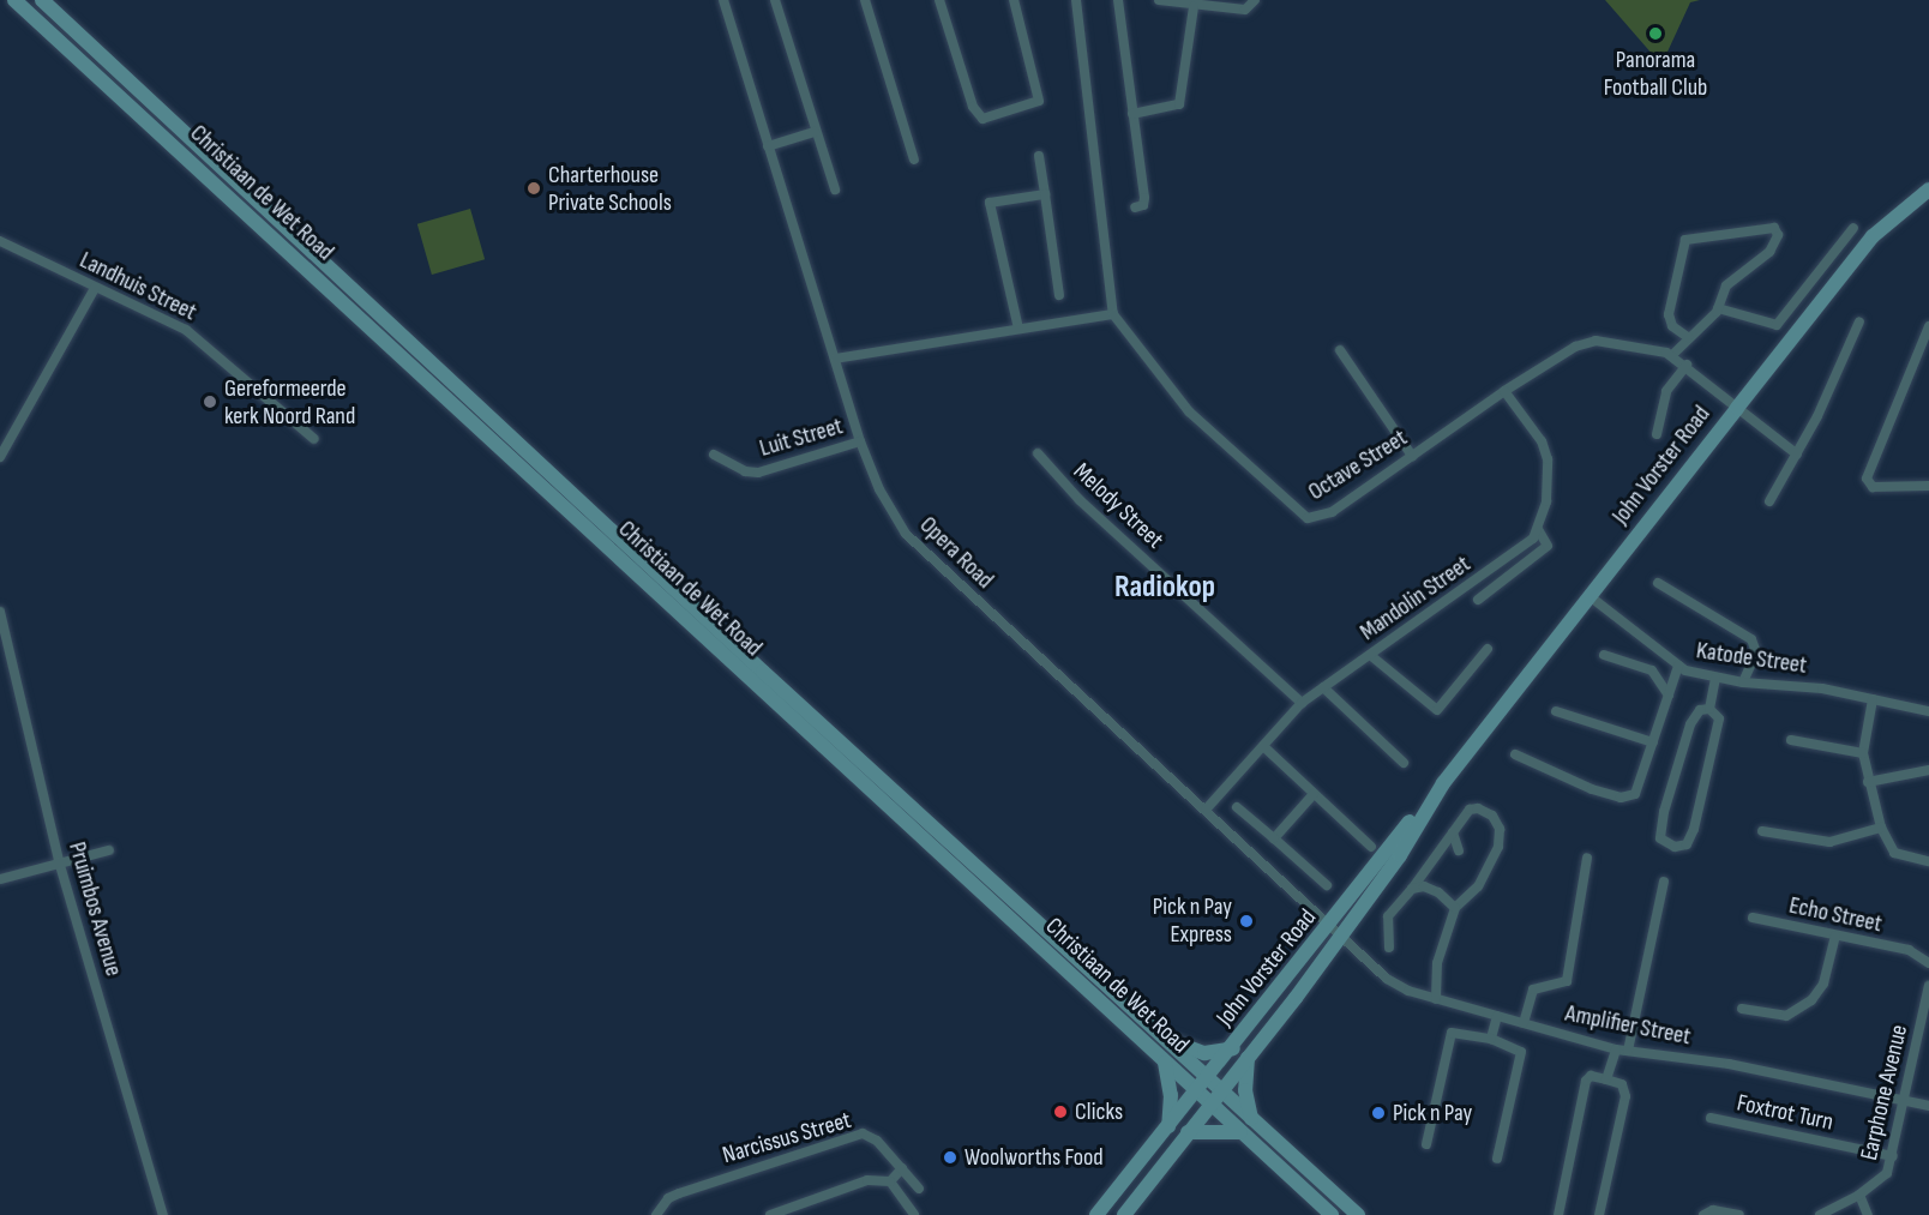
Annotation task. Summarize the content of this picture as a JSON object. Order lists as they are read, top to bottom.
{
  "streets": {
    "main road": ["Christiaan de Wet Road", "John Vorster Road"],
    "street": [
      "Landhuis Street",
      "Luit Street",
      "Octave Street",
      "Melody Street",
      "Opera Road",
      "Mandolin Street",
      "Katode Street",
      "Pruimbos Avenue",
      "Echo Street",
      "Amplifier Street",
      "Earphone Avenue",
      "Foxtrot Turn",
      "Narcissus Street"
    ]
  },
  "crossings": [
    ["Christiaan de Wet Road", "John Vorster Road"],
    ["Luit Street", "Opera Road"],
    ["Octave Street", "John Vorster Road"],
    ["Octave Street", "Mandolin Street"],
    ["John Vorster Road", "Opera Road"],
    ["John Vorster Road", "Katode Street"],
    ["John Vorster Road", "Amplifier Street"],
    ["Melody Street", "Mandolin Street"],
    ["Opera Road", "Mandolin Street"],
    ["Opera Road", "Amplifier Street"],
    ["Amplifier Street", "Earphone Avenue"],
    ["Earphone Avenue", "Foxtrot Turn"]
  ],
  "districts": ["Radiokop"],
  "places": [
    "Panorama Football Club",
    "Charterhouse Private Schools",
    "Gereformeerde kerk Noord Rand",
    "Pick n Pay Express",
    "Clicks",
    "Pick n Pay",
    "Woolworths Food"
  ]
}
